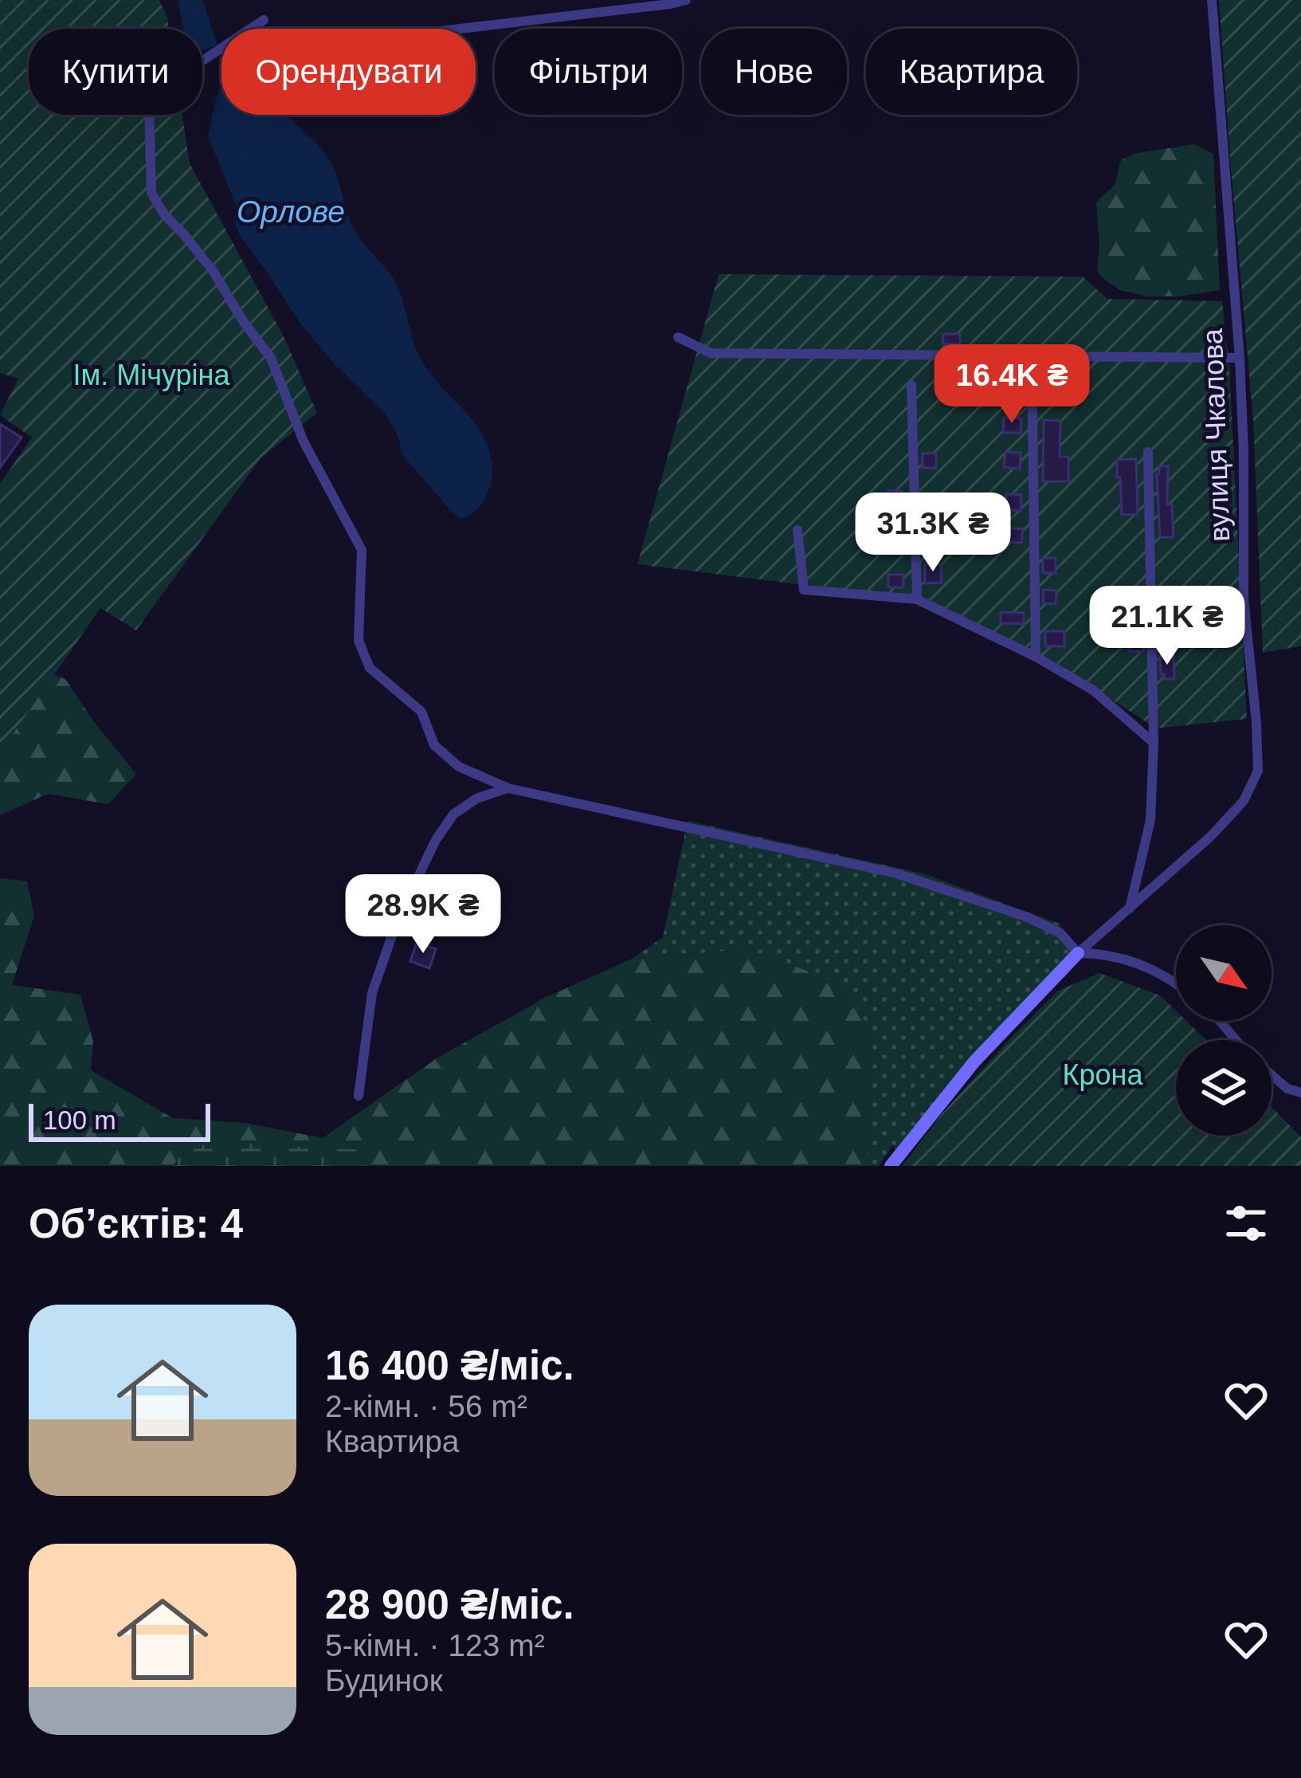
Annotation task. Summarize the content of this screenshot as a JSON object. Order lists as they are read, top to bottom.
{
  "streets": {
    "street": ["вулиця Чкалова"]
  },
  "water": ["Орлове"],
  "parks": ["Ім. Мічуріна", "Крона"],
  "scale_bar": "100 m",
  "north": "bottom right",
  "page": {
    "chip": [
      "Купити",
      "Орендувати",
      "Фільтри",
      "Нове",
      "Квартира"
    ],
    "price": [
      "16.4K ₴",
      "31.3K ₴",
      "21.1K ₴",
      "28.9K ₴"
    ],
    "scale": "100 m",
    "heading": "Об’єктів: 4",
    "list": [
      {
        "name": "16 400 ₴/міс.",
        "note": "2-кімн. · 56 m² · Квартира"
      },
      {
        "name": "28 900 ₴/міс.",
        "note": "5-кімн. · 123 m² · Будинок"
      }
    ]
  }
}
